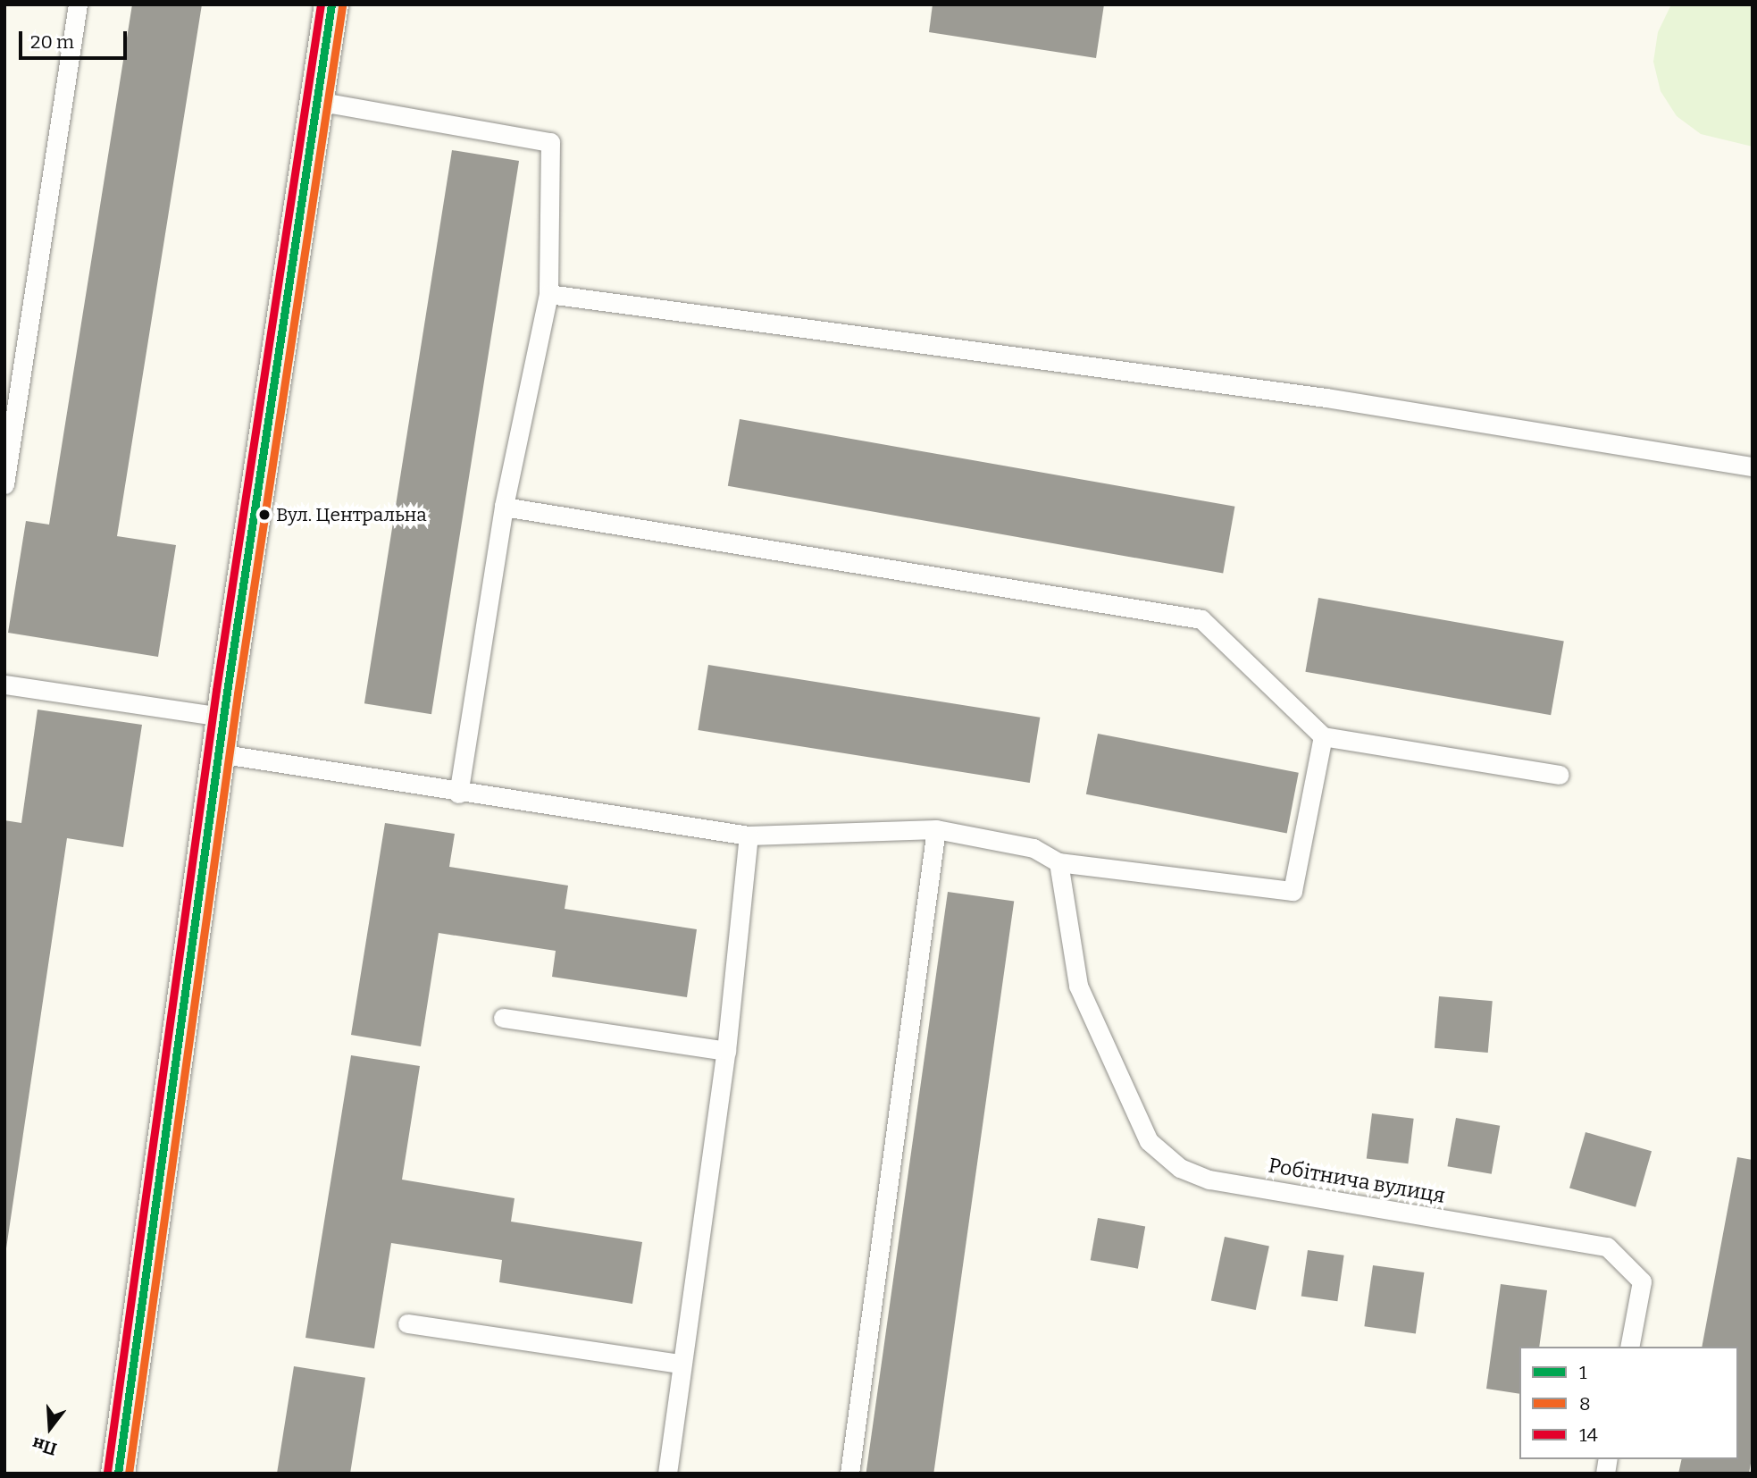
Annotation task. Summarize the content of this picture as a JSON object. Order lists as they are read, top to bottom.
{
  "streets": {
    "lane": ["Робітнича вулиця"]
  },
  "places": ["Вул. Центральна"],
  "lines": ["transit line 1", "transit line 14", "transit line 8"],
  "legend": ["1", "8", "14"],
  "scale_bar": "20 m",
  "north": "bottom"
}
